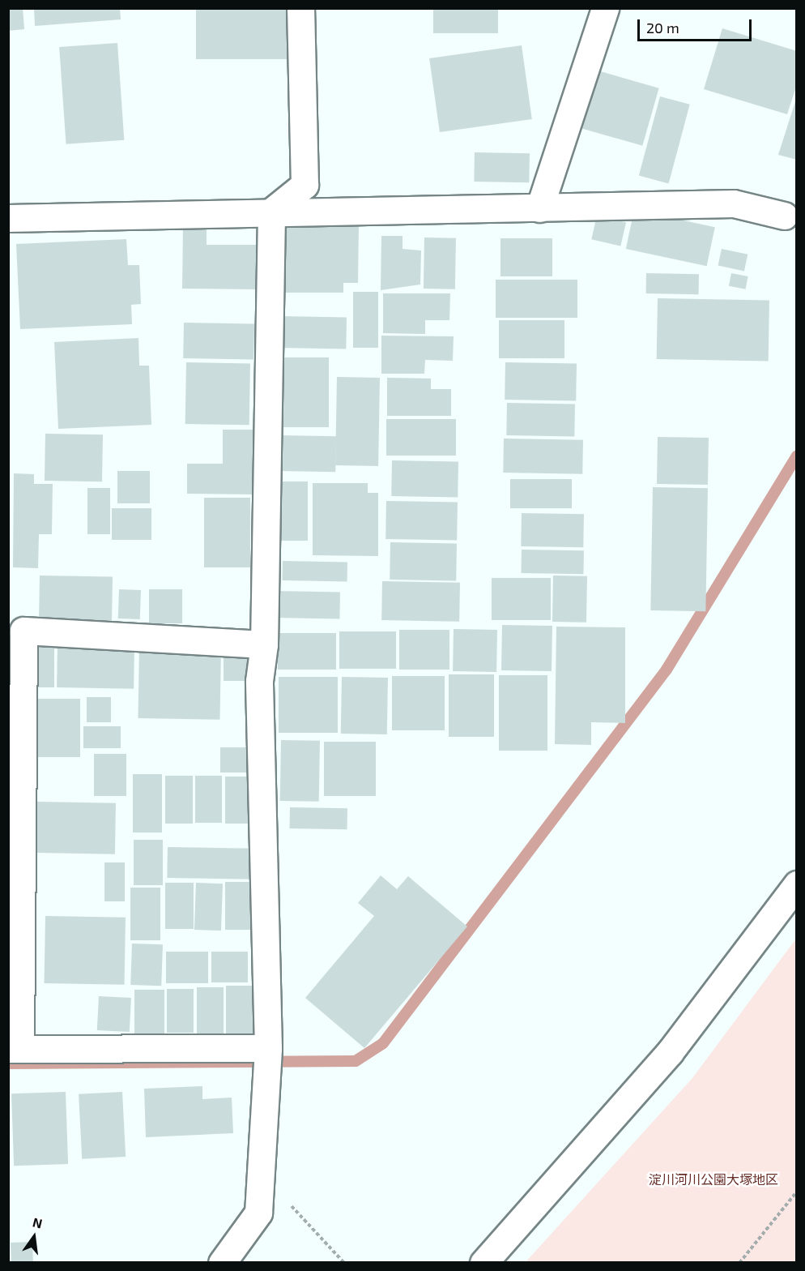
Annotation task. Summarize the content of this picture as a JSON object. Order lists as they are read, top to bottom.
{
  "parks": ["淀川河川公園大塚地区"],
  "scale_bar": "20 m",
  "north": "top"
}
